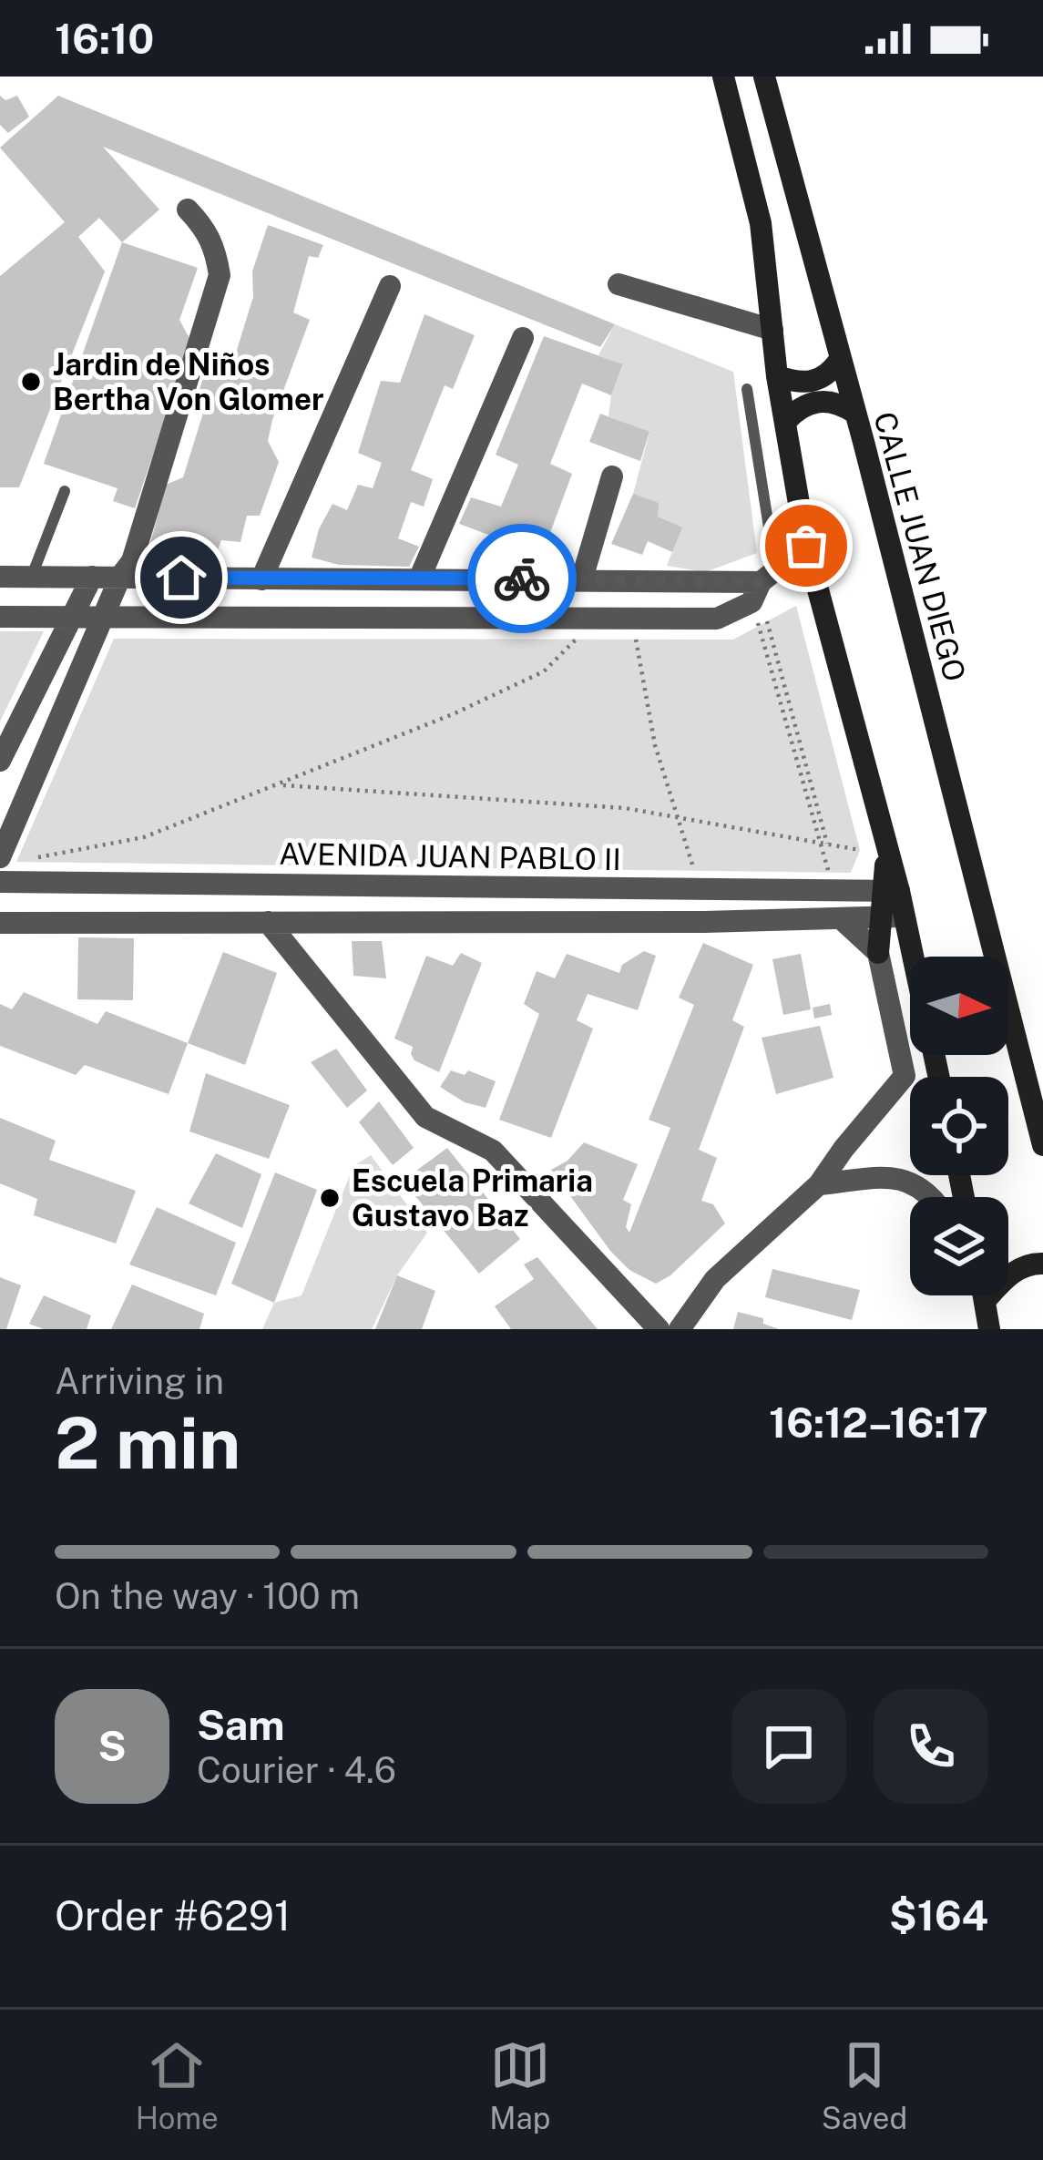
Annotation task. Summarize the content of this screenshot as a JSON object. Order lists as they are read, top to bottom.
{
  "streets": {
    "main road": ["CALLE JUAN DIEGO"],
    "street": ["AVENIDA JUAN PABLO II"]
  },
  "places": ["Jardin de Niños Bertha Von Glomer", "Escuela Primaria Gustavo Baz"],
  "north": "right",
  "page": {
    "status": "16:10",
    "heading": ["2 min", "Arriving in", "16:12–16:17"],
    "panel": [
      "Sam",
      "Courier · 4.6",
      "Order #6291",
      "$164"
    ],
    "bar": "On the way · 100 m",
    "round": "S",
    "tabs": ["Home", "Map", "Saved"]
  }
}
